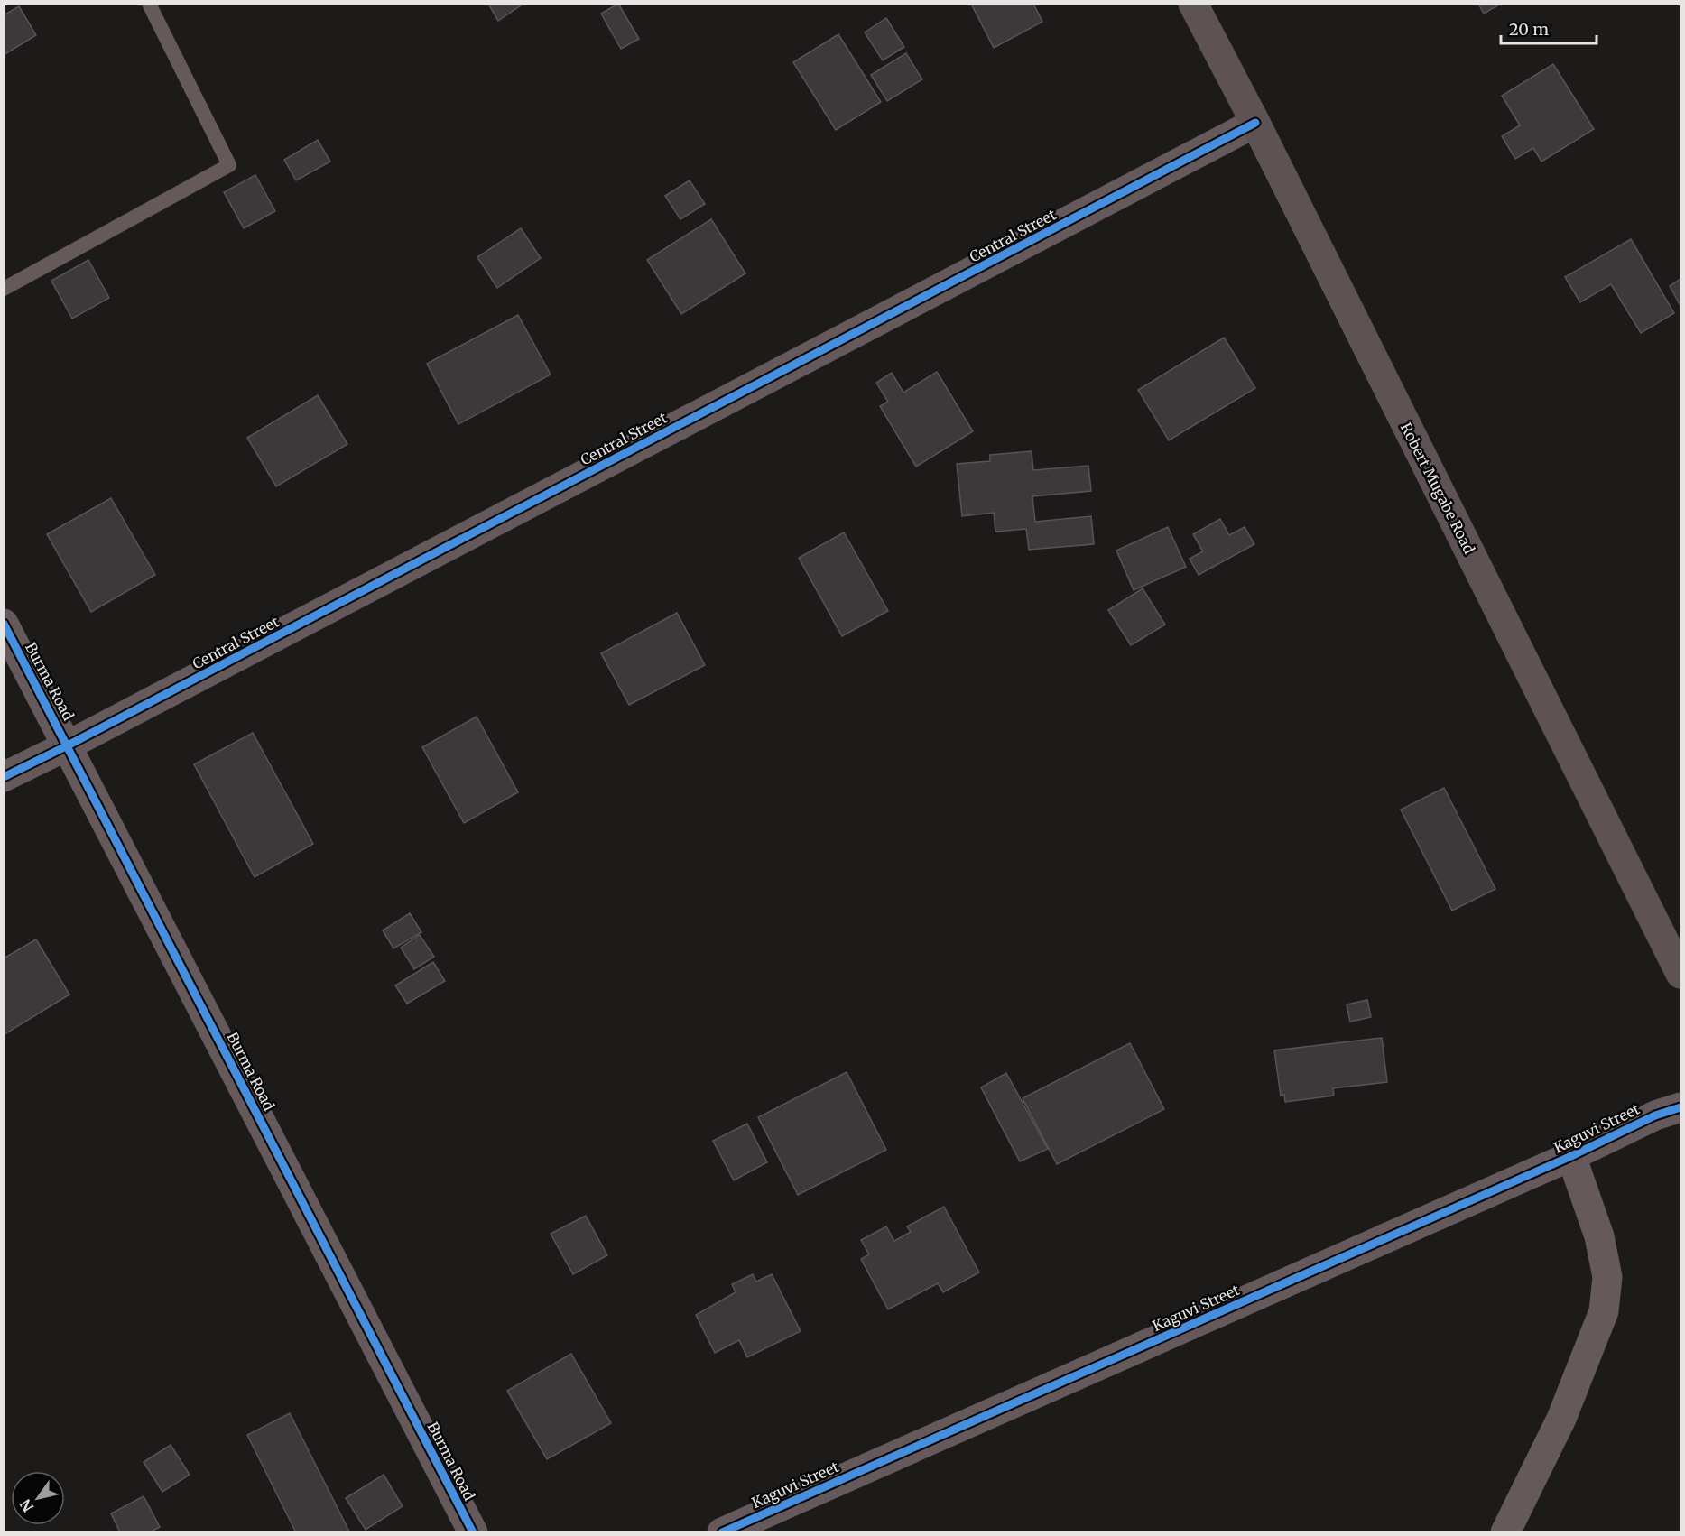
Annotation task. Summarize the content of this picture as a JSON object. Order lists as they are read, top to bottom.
{
  "streets": {
    "main road": ["Robert Mugabe Road"],
    "street": ["Central Street", "Burma Road", "Kaguvi Street"]
  },
  "crossings": [
    ["Central Street", "Robert Mugabe Road"],
    ["Central Street", "Burma Road"]
  ],
  "scale_bar": "20 m",
  "north": "bottom left"
}
